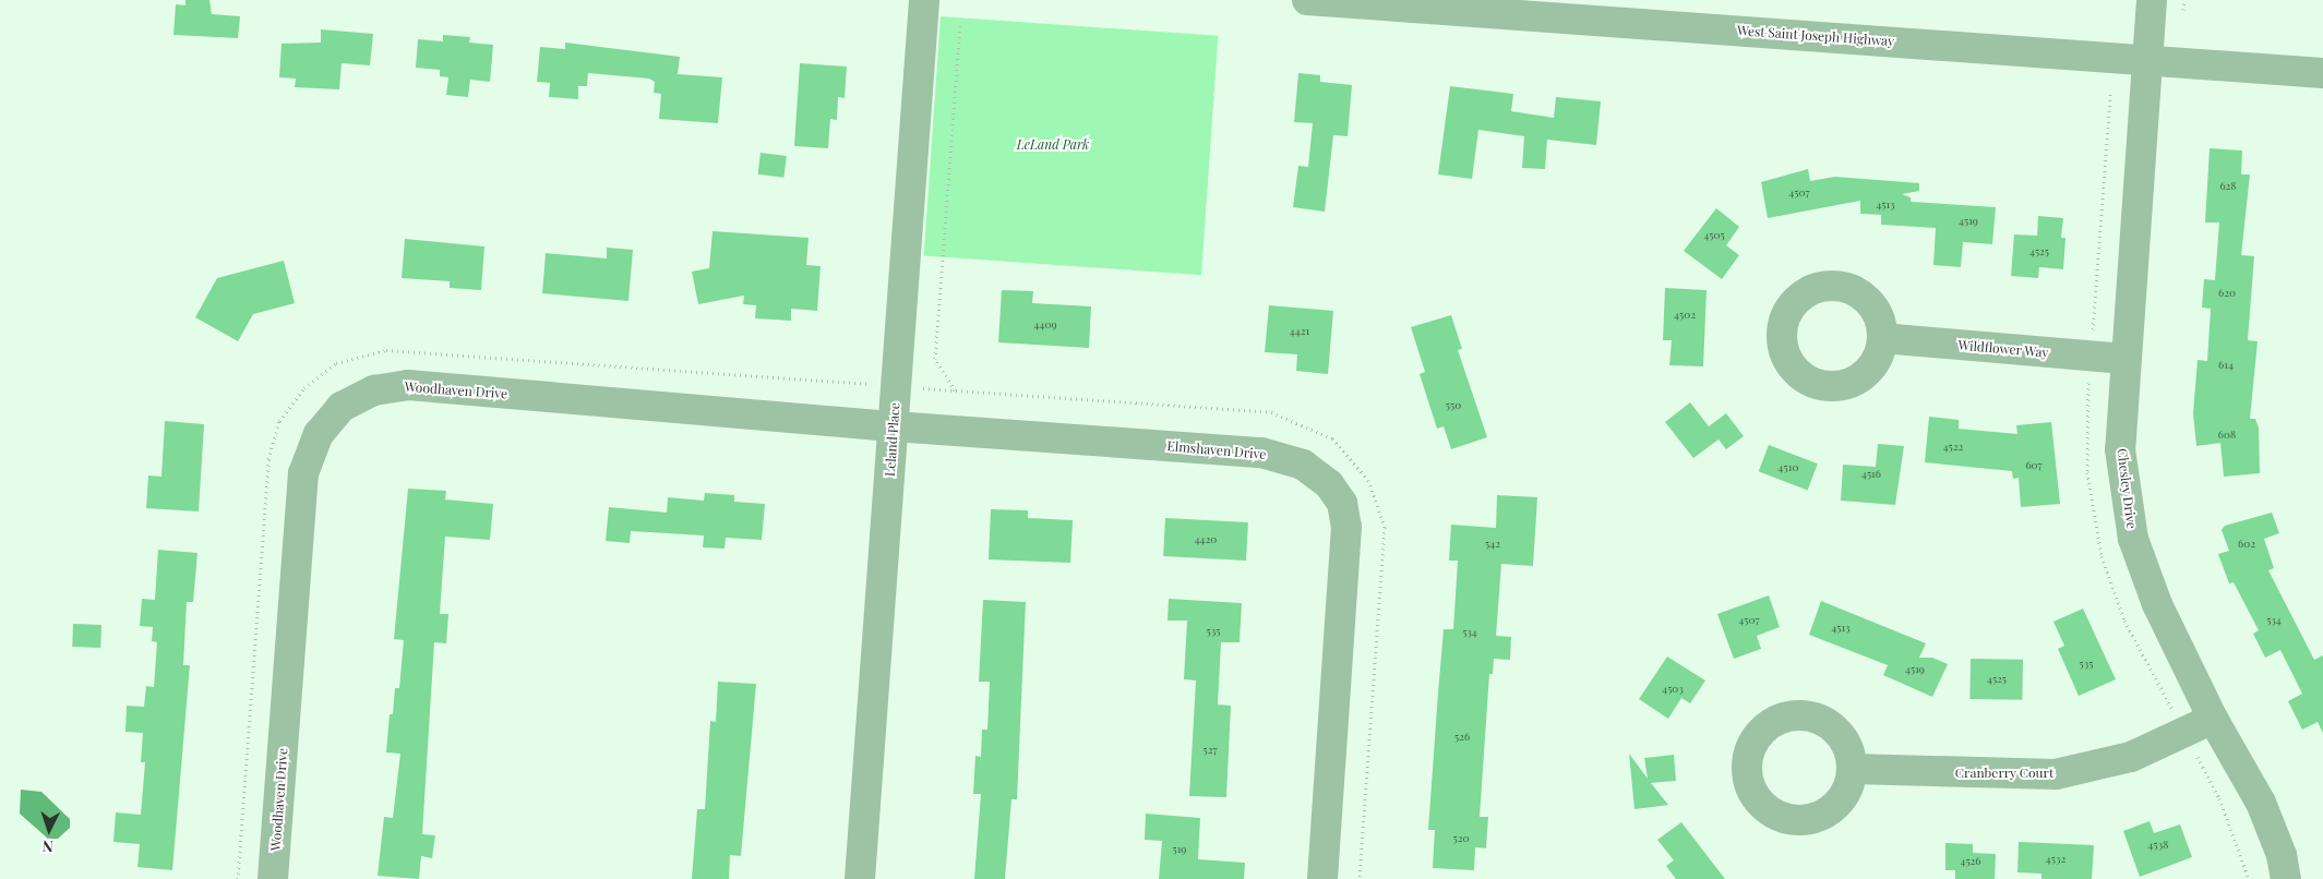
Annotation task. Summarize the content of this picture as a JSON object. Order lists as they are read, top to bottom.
{
  "streets": {
    "street": [
      "West Saint Joseph Highway",
      "Wildflower Way",
      "Woodhaven Drive",
      "Leland Place",
      "Elmshaven Drive",
      "Chesley Drive",
      "Cranberry Court"
    ]
  },
  "crossings": [
    ["West Saint Joseph Highway", "Chesley Drive"],
    ["Wildflower Way", "Chesley Drive"],
    ["Woodhaven Drive", "Leland Place"],
    ["Woodhaven Drive", "Elmshaven Drive"],
    ["Leland Place", "Elmshaven Drive"],
    ["Chesley Drive", "Cranberry Court"]
  ],
  "parks": ["LeLand Park"],
  "house_numbers": [
    "628",
    "4507",
    "4513",
    "4519",
    "4505",
    "4525",
    "620",
    "4502",
    "4409",
    "4421",
    "614",
    "550",
    "608",
    "4522",
    "607",
    "4510",
    "4516",
    "4420",
    "542",
    "602",
    "4507",
    "534",
    "4513",
    "535",
    "534",
    "535",
    "4519",
    "4525",
    "4503",
    "526",
    "527",
    "520",
    "4538",
    "519",
    "4532",
    "4526"
  ],
  "north": "bottom"
}
